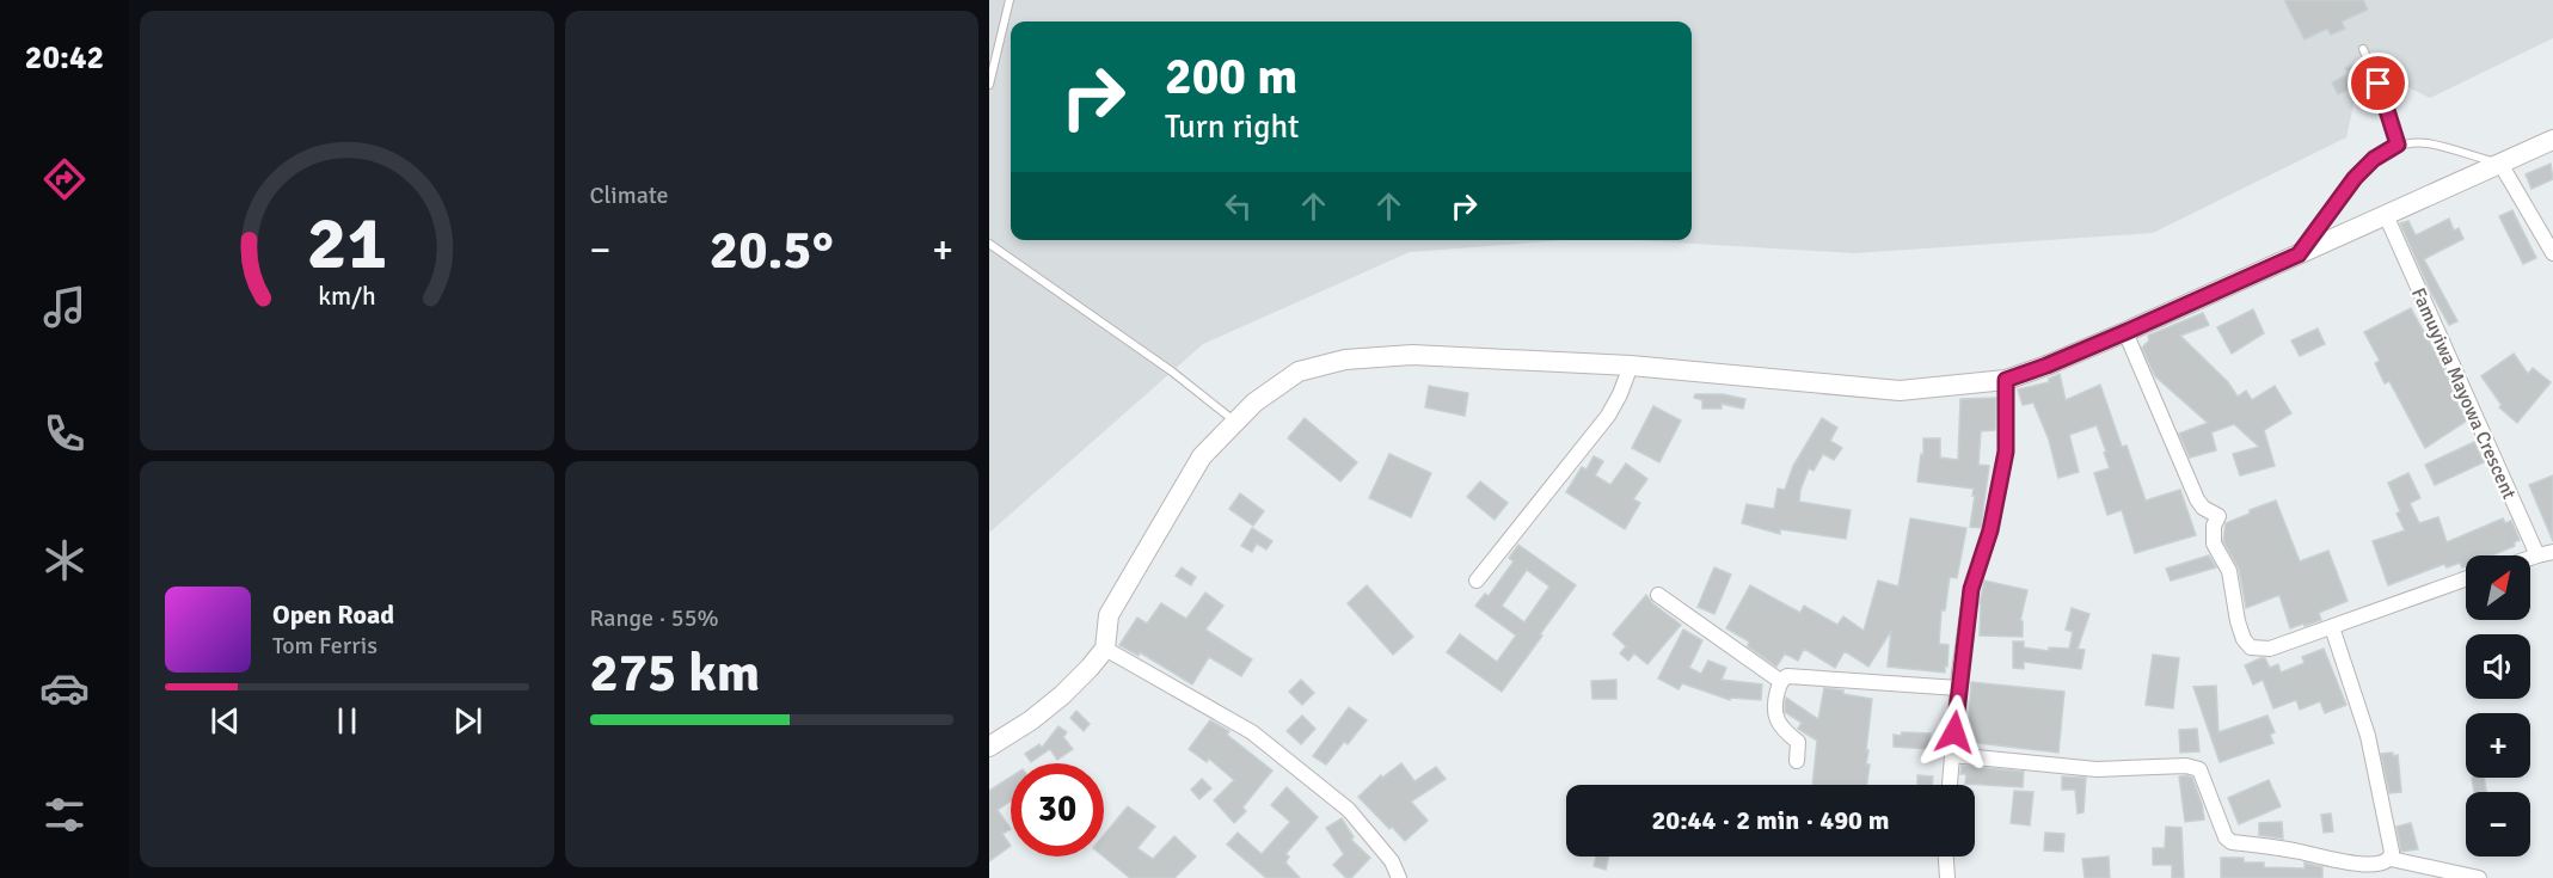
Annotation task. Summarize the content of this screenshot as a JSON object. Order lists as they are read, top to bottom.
{
  "streets": {
    "street": ["Famuyiwa Mayowa Crescent"]
  },
  "north": "top right",
  "page": {
    "tabs": "20:42",
    "tile": [
      "Climate",
      ["Range · 55%", "275 km"]
    ],
    "turn": ["200 m", "Turn right"],
    "heat": ["−", "20.5°", "+"],
    "map_buttons": ["+", "−"],
    "song": ["Open Road", "Tom Ferris"],
    "limit": "30",
    "trip": "20:44 · 2 min · 490 m",
    "gauge": ["21", "km/h"]
  }
}
